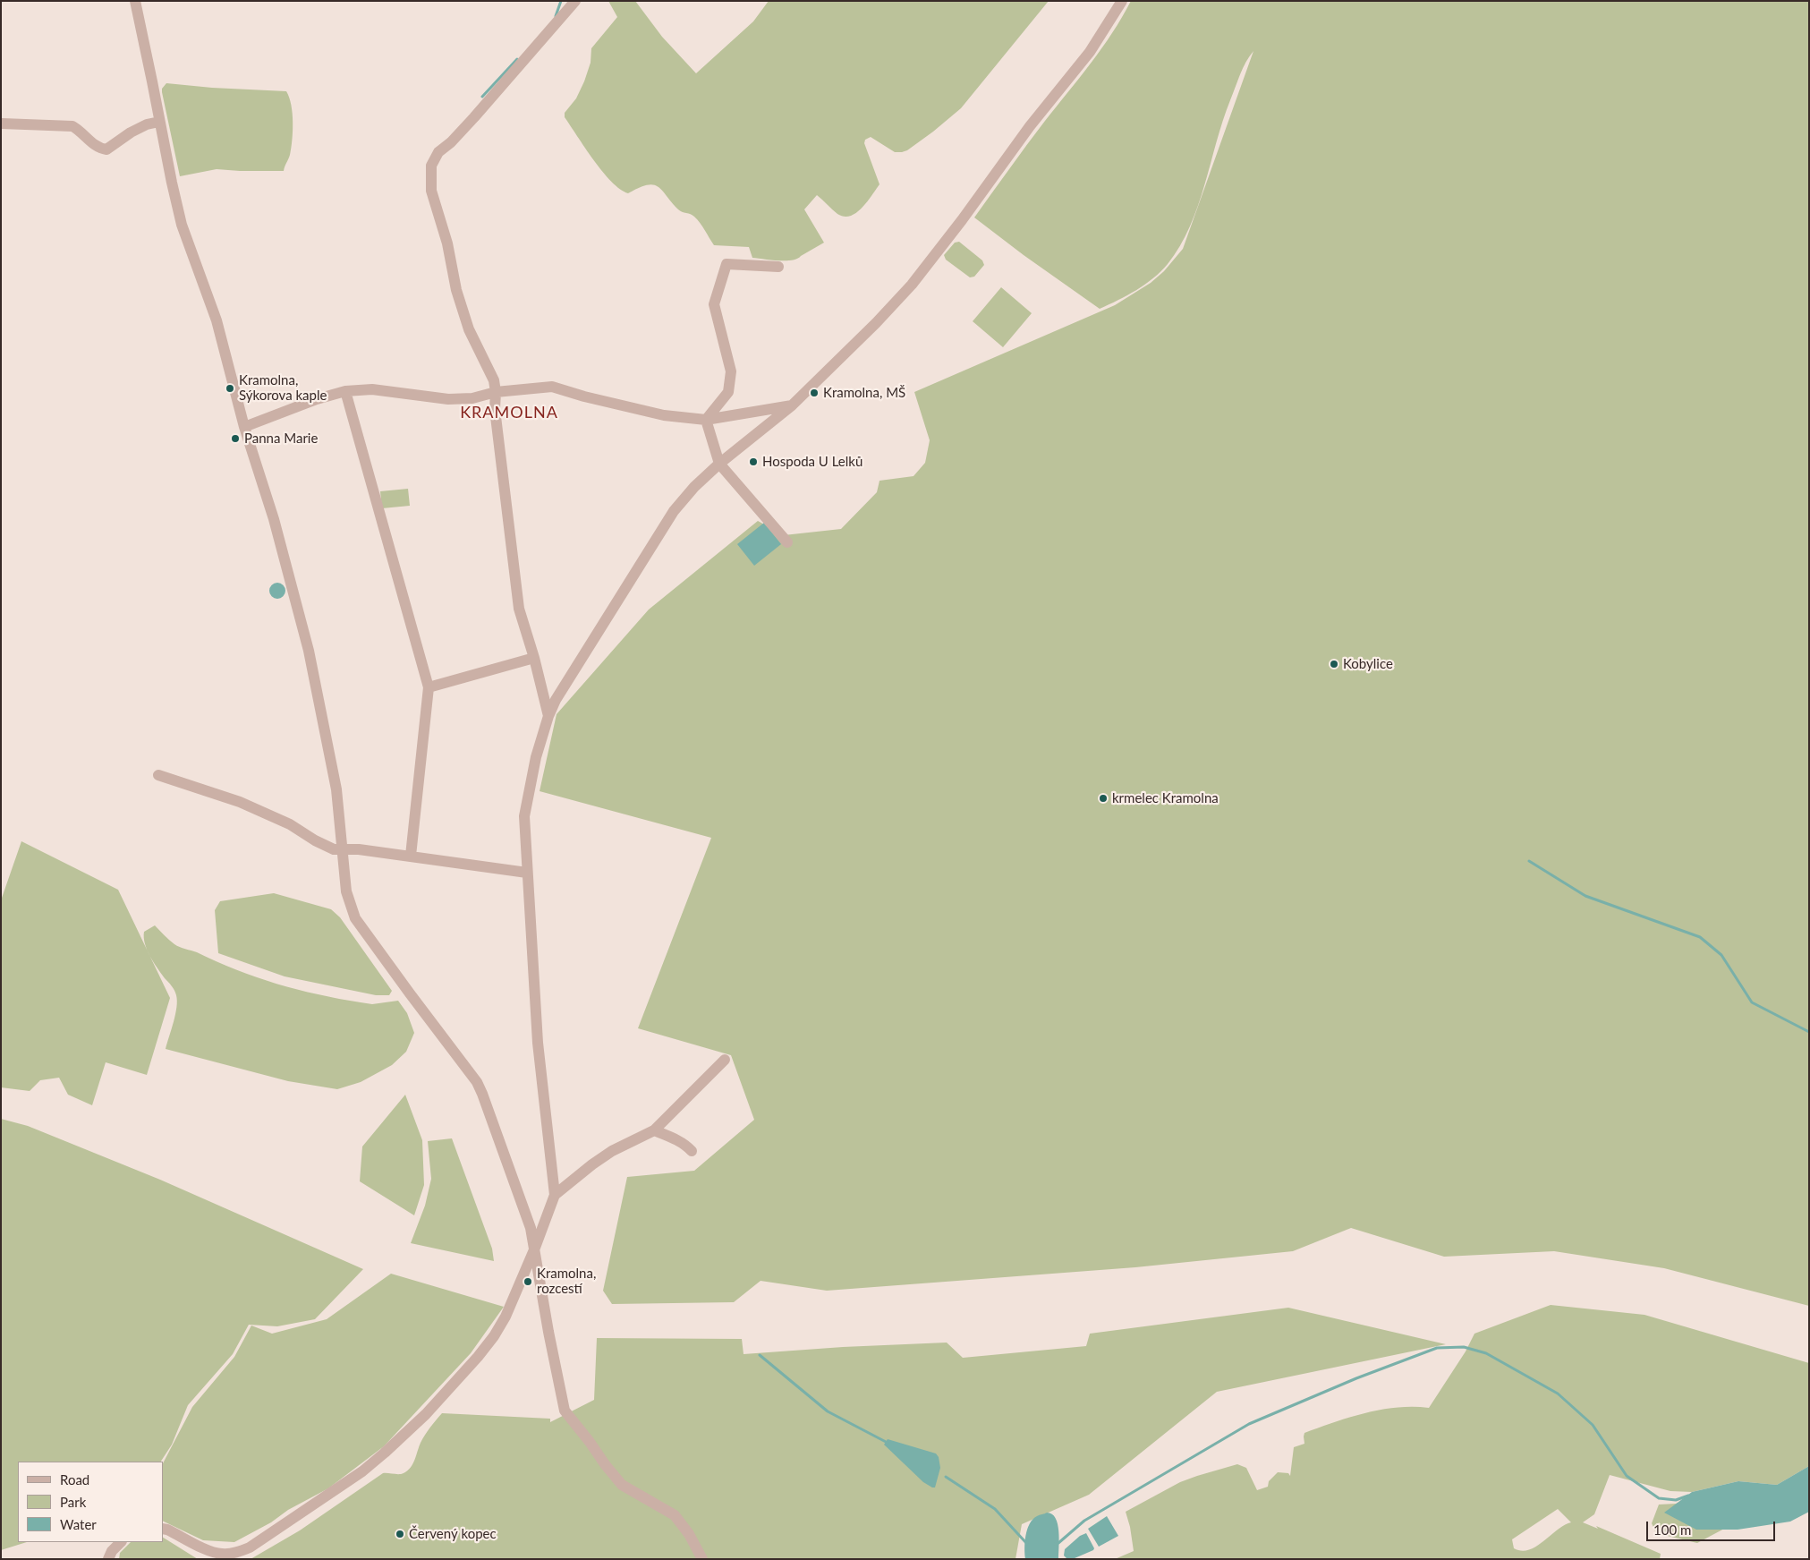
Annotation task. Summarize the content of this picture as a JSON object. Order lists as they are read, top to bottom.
{
  "districts": ["KRAMOLNA"],
  "places": [
    "Kramolna, Sýkorova kaple",
    "Kramolna, MŠ",
    "Panna Marie",
    "Hospoda U Lelků",
    "Kobylice",
    "krmelec Kramolna",
    "Kramolna, rozcestí",
    "Červený kopec"
  ],
  "legend": ["Road", "Park", "Water"],
  "scale_bar": "100 m"
}
